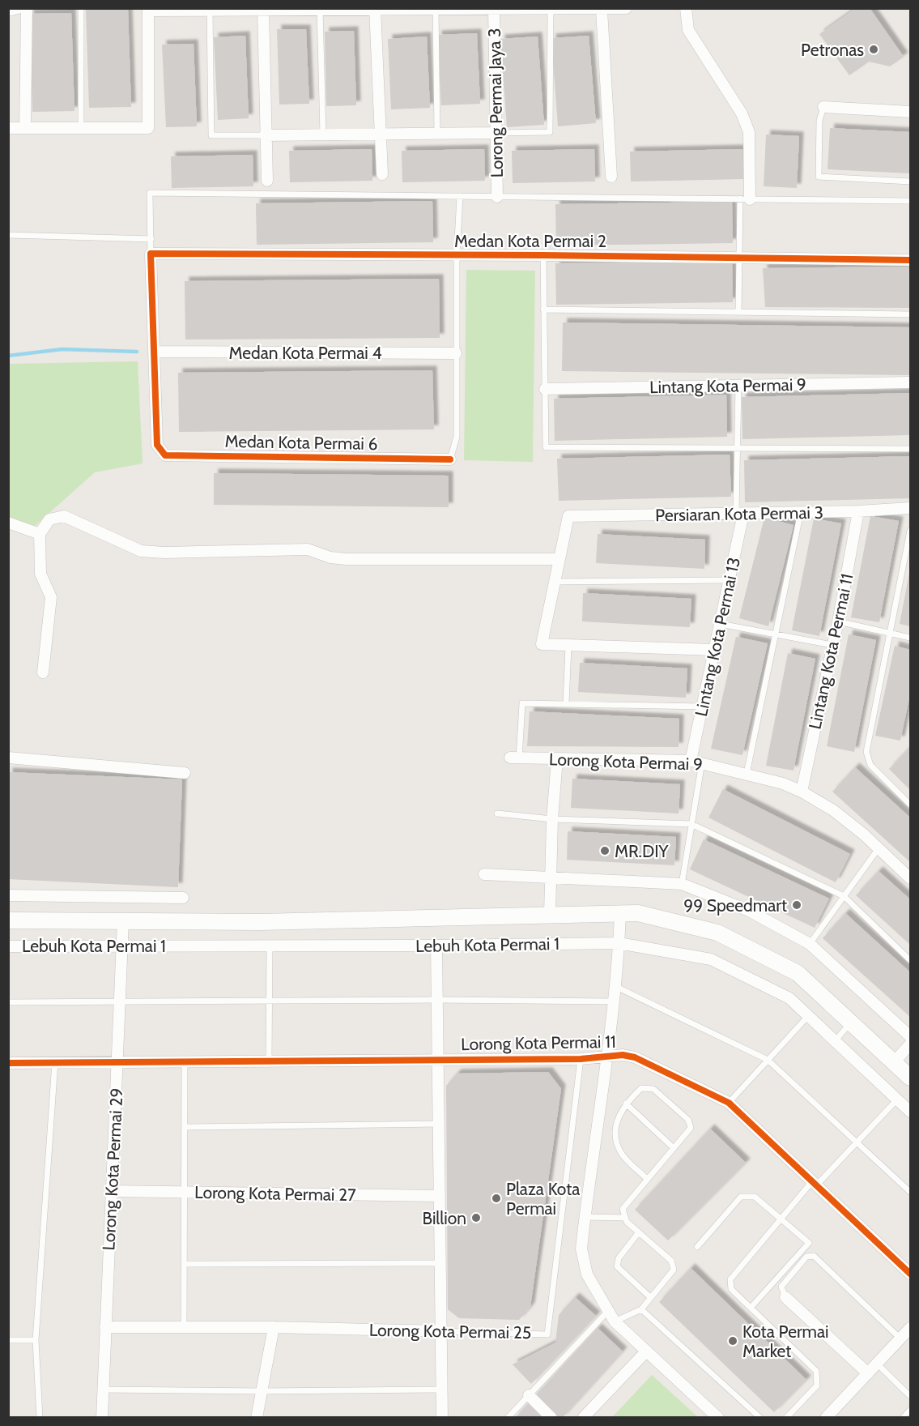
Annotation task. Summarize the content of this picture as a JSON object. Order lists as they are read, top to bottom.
{
  "streets": {
    "street": [
      "Lorong Permai Jaya 3",
      "Medan Kota Permai 2",
      "Medan Kota Permai 4",
      "Lintang Kota Permai 9",
      "Medan Kota Permai 6",
      "Persiaran Kota Permai 3",
      "Lintang Kota Permai 13",
      "Lintang Kota Permai 11",
      "Lorong Kota Permai 9",
      "Lebuh Kota Permai 1",
      "Lorong Kota Permai 11",
      "Lorong Kota Permai 29",
      "Lorong Kota Permai 27",
      "Lorong Kota Permai 25"
    ]
  },
  "crossings": [
    ["Medan Kota Permai 4", "Medan Kota Permai 6"],
    ["Persiaran Kota Permai 3", "Lintang Kota Permai 13"],
    ["Persiaran Kota Permai 3", "Lintang Kota Permai 11"],
    ["Lintang Kota Permai 13", "Lorong Kota Permai 9"],
    ["Lintang Kota Permai 11", "Lorong Kota Permai 9"],
    ["Lebuh Kota Permai 1", "Lorong Kota Permai 29"],
    ["Lorong Kota Permai 11", "Lorong Kota Permai 29"],
    ["Lorong Kota Permai 11", "Lorong Kota Permai 25"],
    ["Lorong Kota Permai 29", "Lorong Kota Permai 27"],
    ["Lorong Kota Permai 29", "Lorong Kota Permai 25"]
  ],
  "places": [
    "Petronas",
    "MR.DIY",
    "99 Speedmart",
    "Plaza Kota Permai",
    "Billion",
    "Kota Permai Market"
  ]
}
